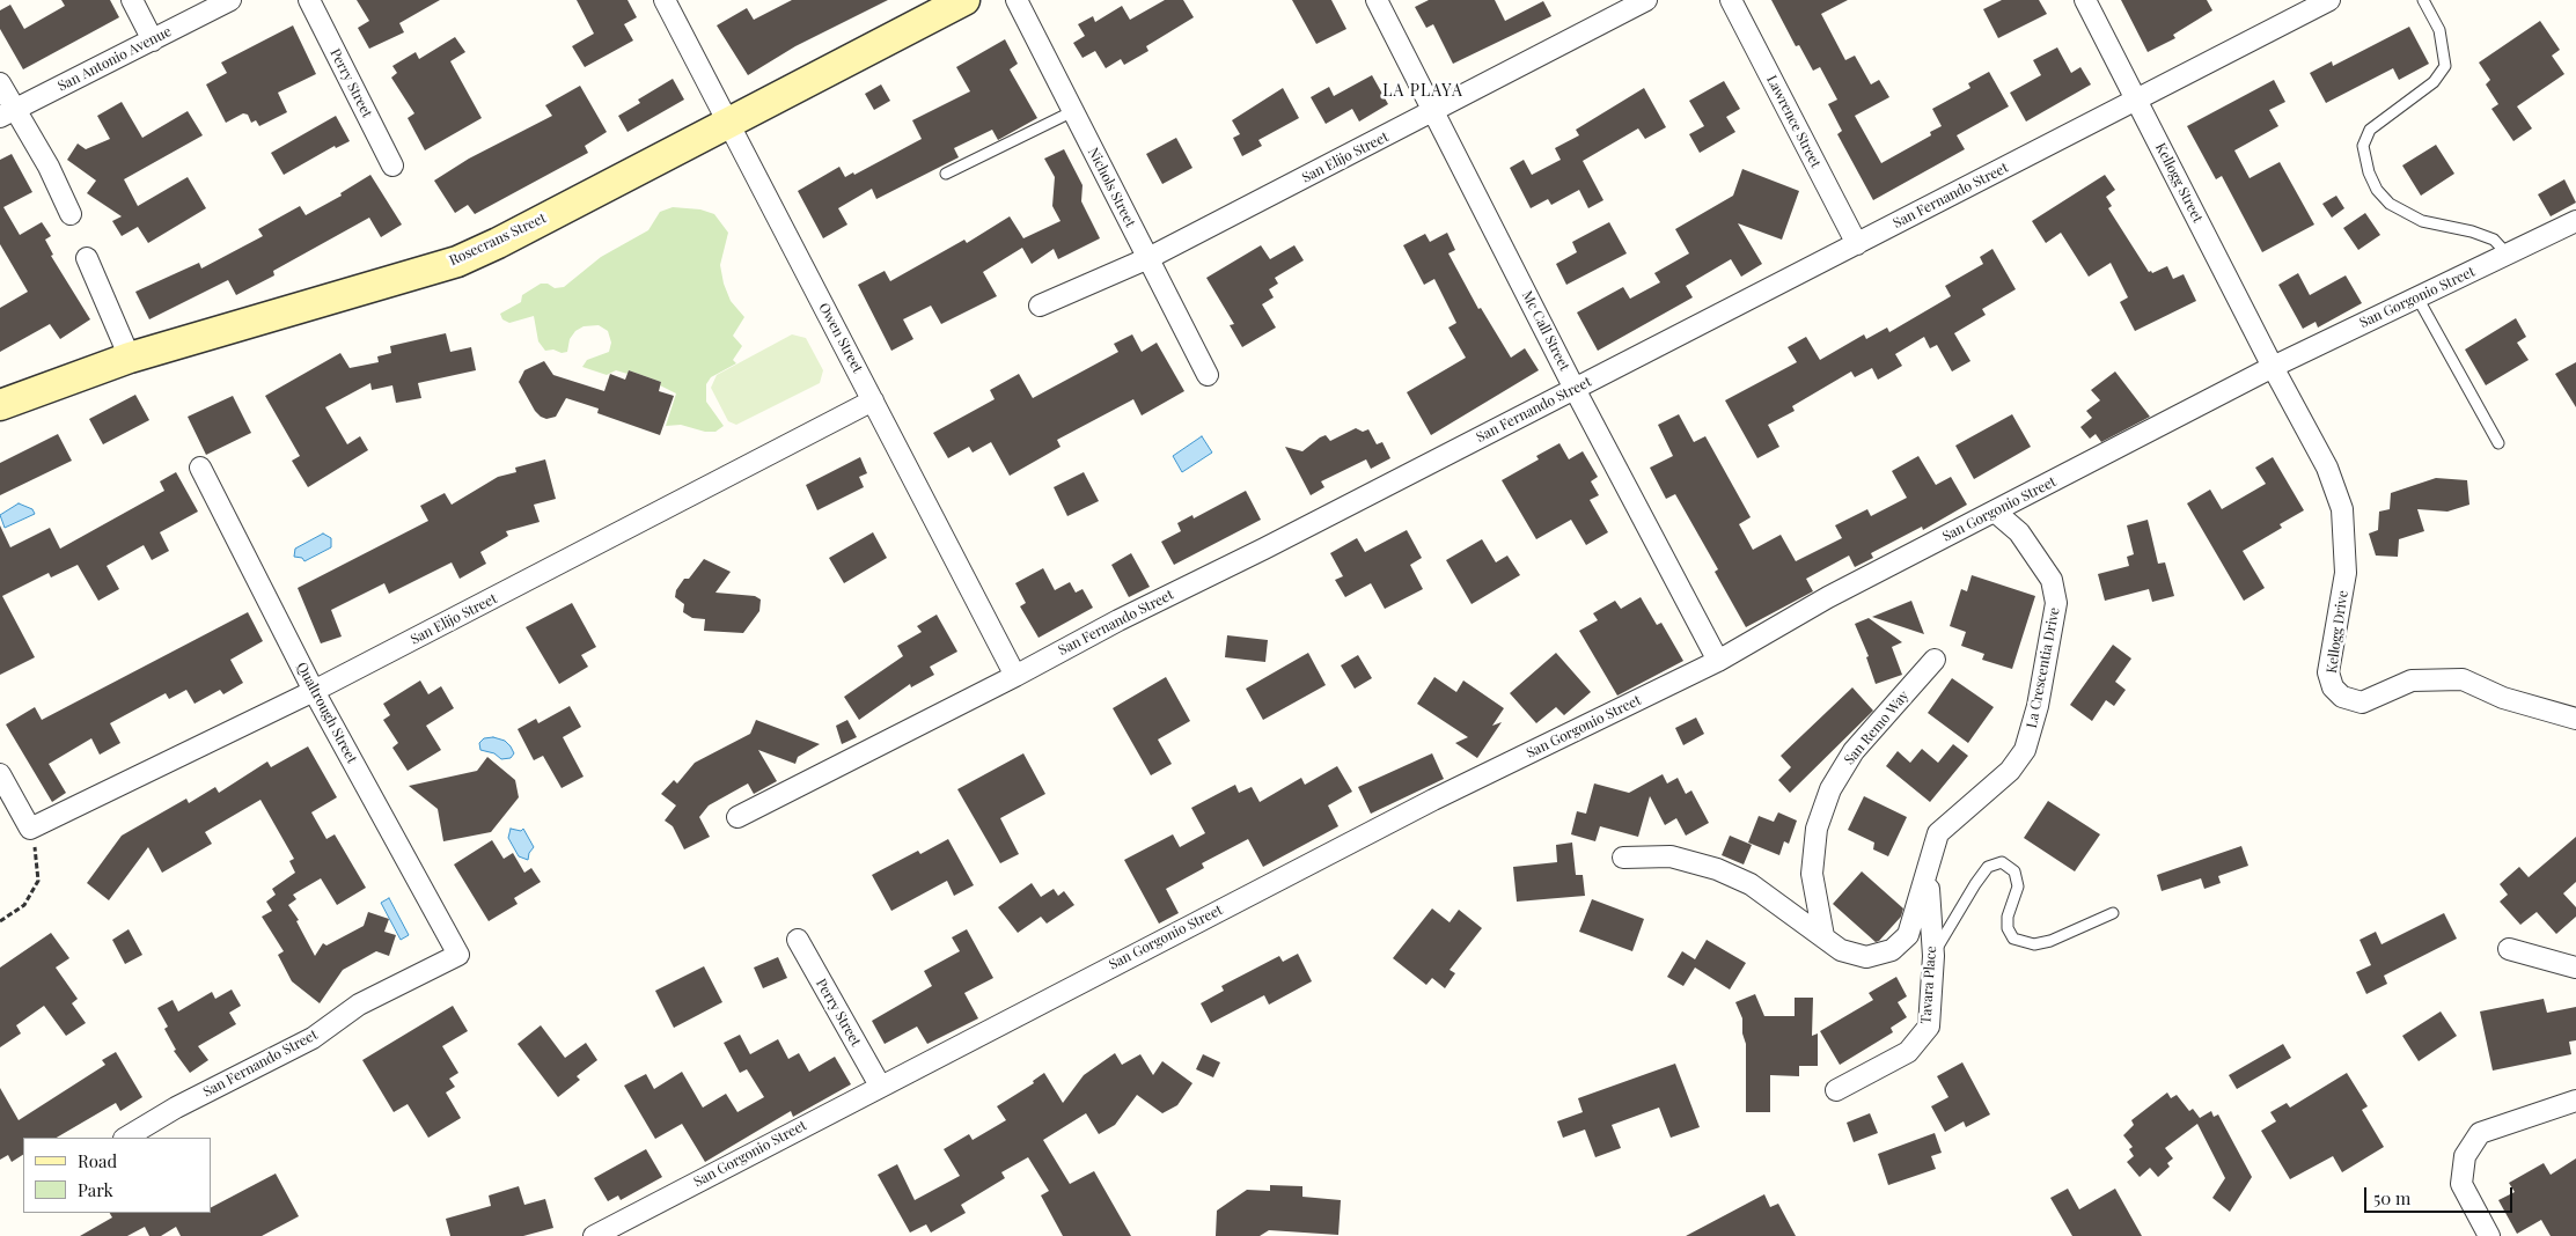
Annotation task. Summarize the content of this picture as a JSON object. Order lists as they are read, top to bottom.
{
  "streets": {
    "street": [
      "San Antonio Avenue",
      "Perry Street",
      "Lawrence Street",
      "San Elijo Street",
      "Kellogg Street",
      "Nichols Street",
      "San Fernando Street",
      "Rosecrans Street",
      "San Gorgonio Street",
      "Mc Call Street",
      "Owen Street",
      "Kellogg Drive",
      "La Crescentia Drive",
      "Qualtrough Street",
      "San Remo Way",
      "Tavara Place"
    ]
  },
  "crossings": [
    ["Perry Street", "San Gorgonio Street"],
    ["Lawrence Street", "San Fernando Street"],
    ["San Elijo Street", "Nichols Street"],
    ["San Elijo Street", "Mc Call Street"],
    ["San Elijo Street", "Owen Street"],
    ["San Elijo Street", "Qualtrough Street"],
    ["Kellogg Street", "San Fernando Street"],
    ["Kellogg Street", "San Gorgonio Street"],
    ["Kellogg Street", "Kellogg Drive"],
    ["San Fernando Street", "Mc Call Street"],
    ["San Fernando Street", "Owen Street"],
    ["San Fernando Street", "Qualtrough Street"],
    ["Rosecrans Street", "Owen Street"],
    ["San Gorgonio Street", "Mc Call Street"],
    ["San Gorgonio Street", "Kellogg Drive"],
    ["San Gorgonio Street", "La Crescentia Drive"],
    ["La Crescentia Drive", "San Remo Way"],
    ["La Crescentia Drive", "Tavara Place"]
  ],
  "districts": ["LA PLAYA"],
  "legend": ["Road", "Park"],
  "scale_bar": "50 m"
}
